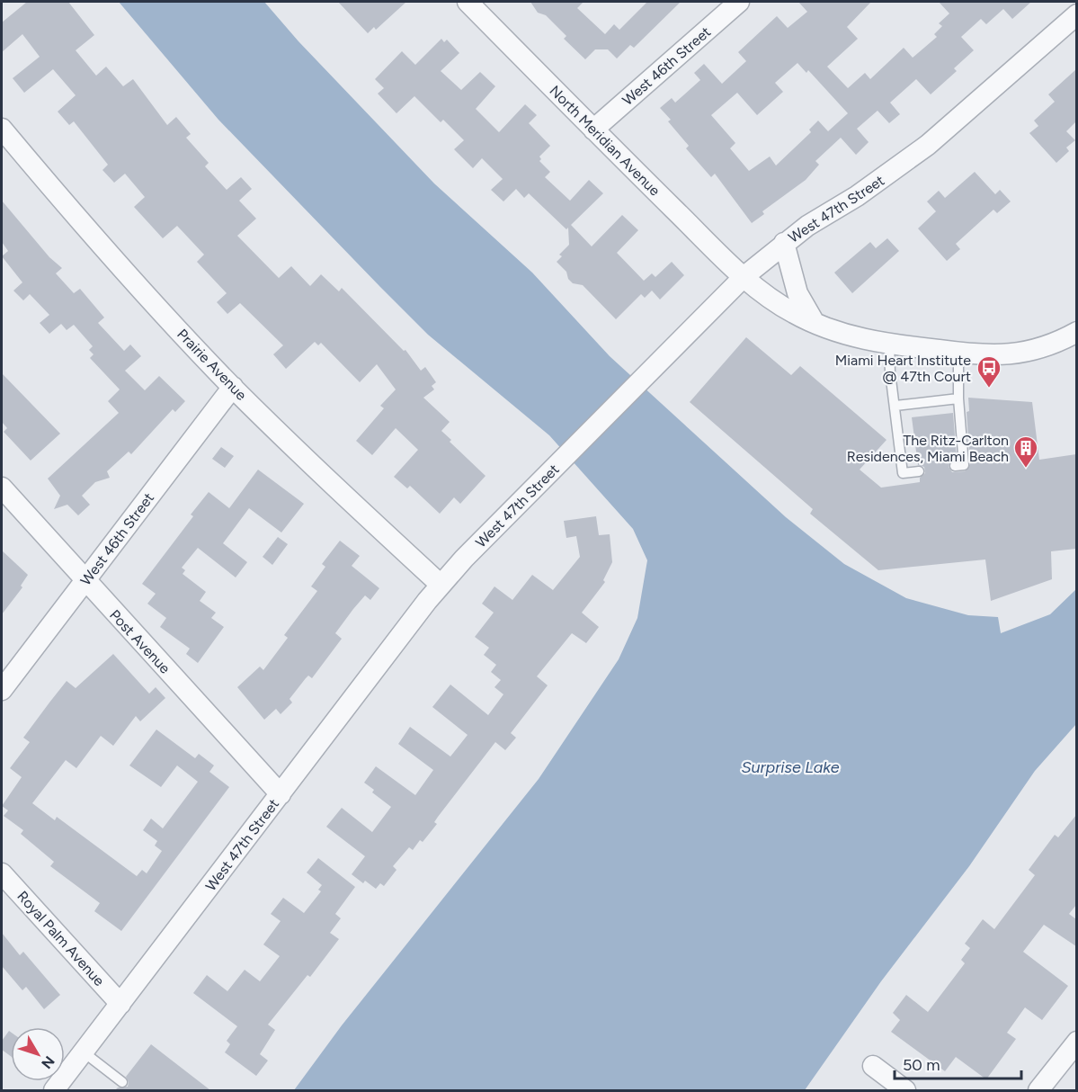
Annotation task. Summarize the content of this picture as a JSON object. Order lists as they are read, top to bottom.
{
  "streets": {
    "street": [
      "West 46th Street",
      "North Meridian Avenue",
      "West 47th Street",
      "Prairie Avenue",
      "Post Avenue",
      "Royal Palm Avenue"
    ]
  },
  "crossings": [
    ["West 46th Street", "North Meridian Avenue"],
    ["West 46th Street", "Prairie Avenue"],
    ["West 46th Street", "Post Avenue"],
    ["North Meridian Avenue", "West 47th Street"],
    ["West 47th Street", "Prairie Avenue"],
    ["West 47th Street", "Post Avenue"],
    ["West 47th Street", "Royal Palm Avenue"]
  ],
  "water": ["Surprise Lake"],
  "places": {
    "bus stop": ["Miami Heart Institute @ 47th Court"],
    "building": ["The Ritz-Carlton Residences, Miami Beach"]
  },
  "scale_bar": "50 m",
  "north": "bottom right"
}
